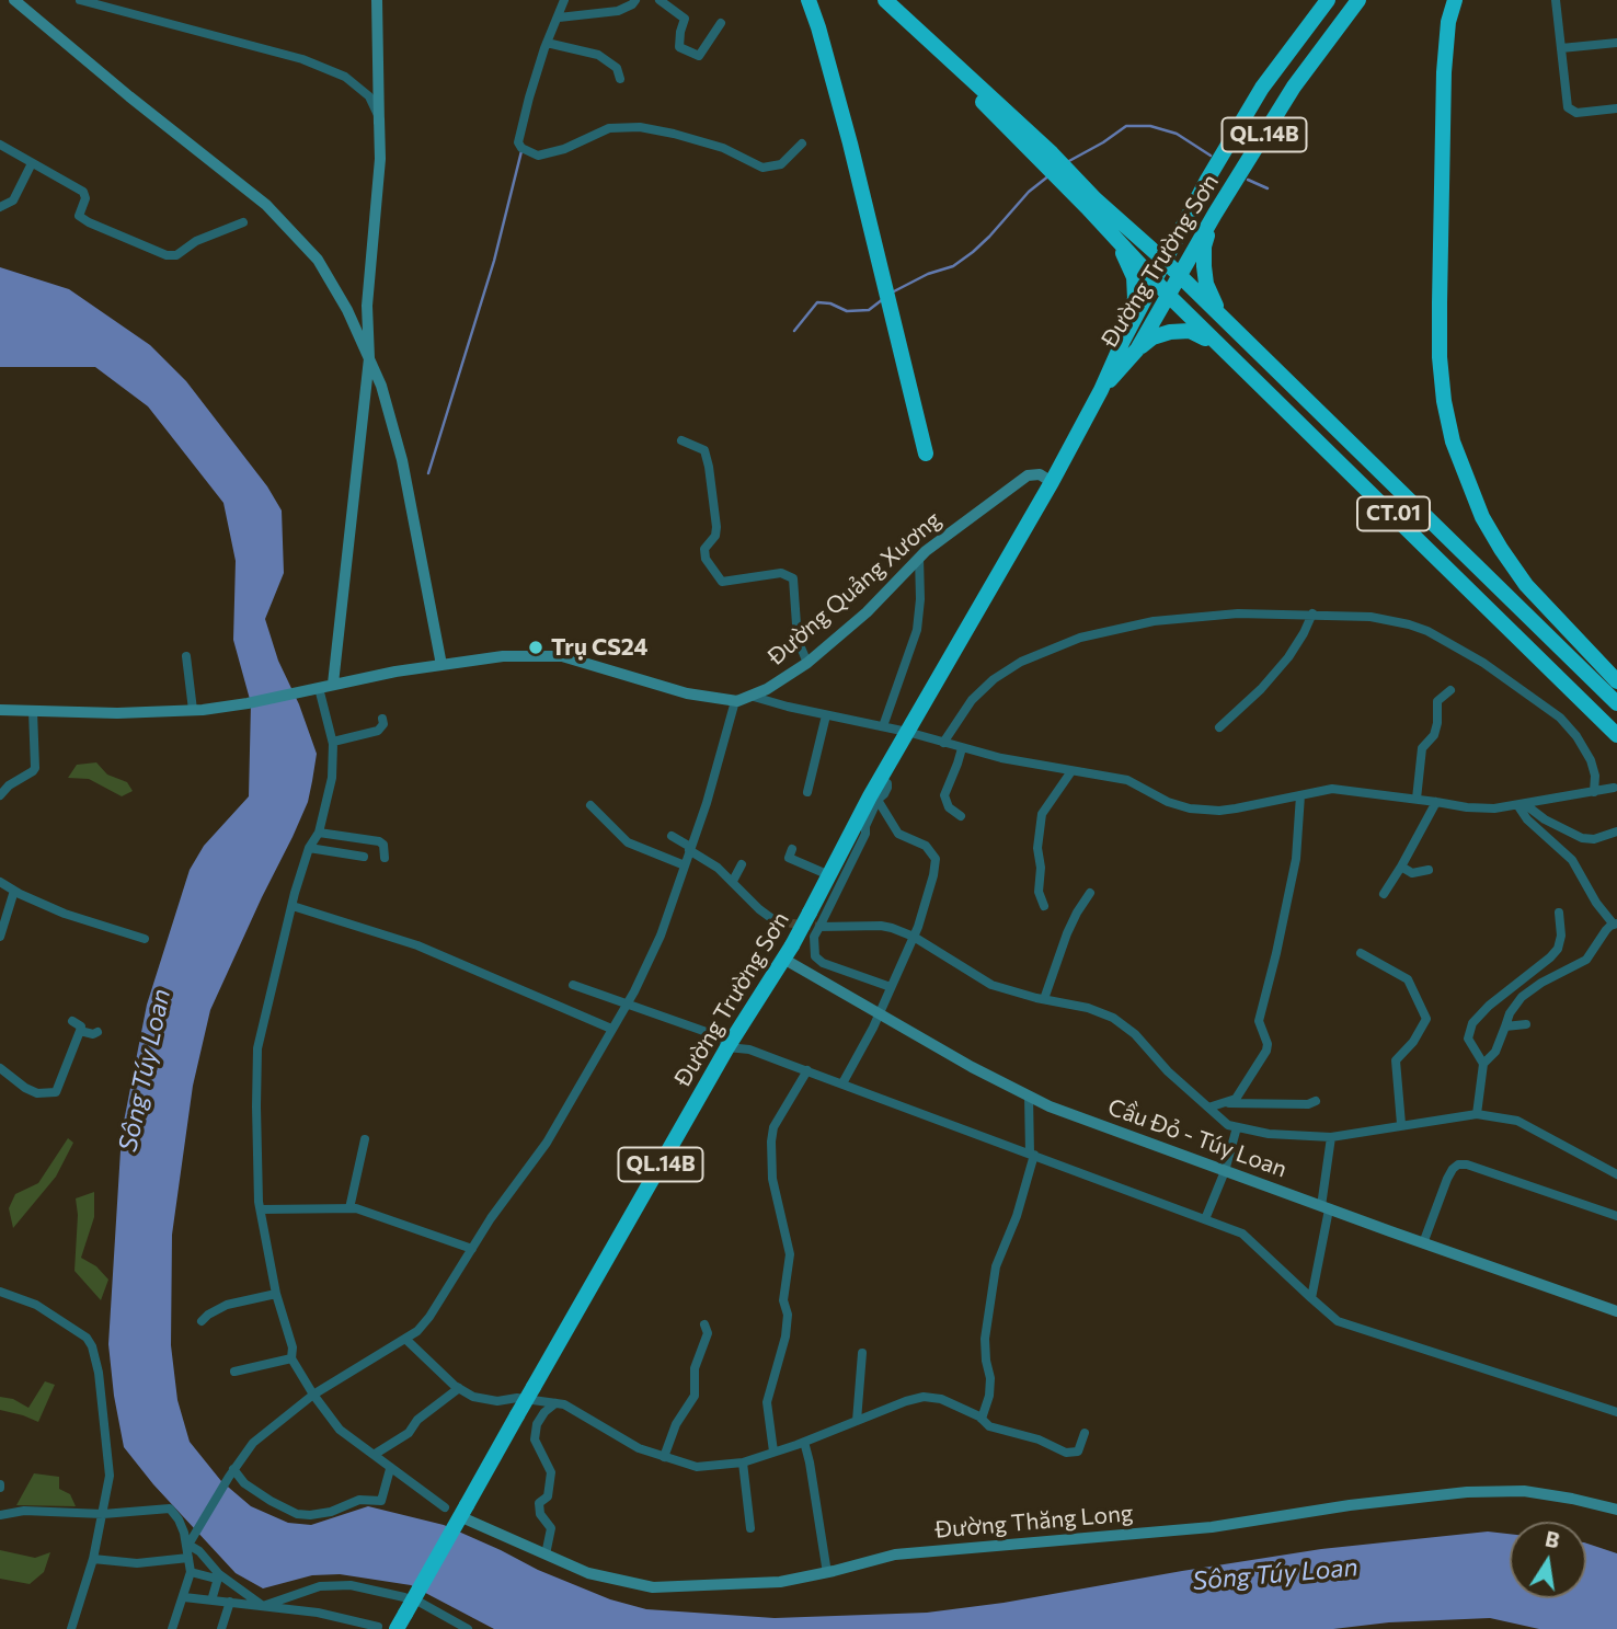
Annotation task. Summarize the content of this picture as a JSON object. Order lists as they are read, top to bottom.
{
  "streets": {
    "highway": ["QL.14B", "Đường Trường Sơn", "CT.01"],
    "street": ["Đường Quảng Xương", "Cầu Đỏ - Túy Loan", "Đường Thăng Long"]
  },
  "crossings": [
    ["Đường Trường Sơn", "CT.01"],
    ["Đường Trường Sơn", "Đường Quảng Xương"],
    ["Đường Trường Sơn", "Cầu Đỏ - Túy Loan"],
    ["Đường Trường Sơn", "Đường Thăng Long"]
  ],
  "water": ["Sông Túy Loan"],
  "places": ["Trụ CS24"],
  "north": "top"
}
